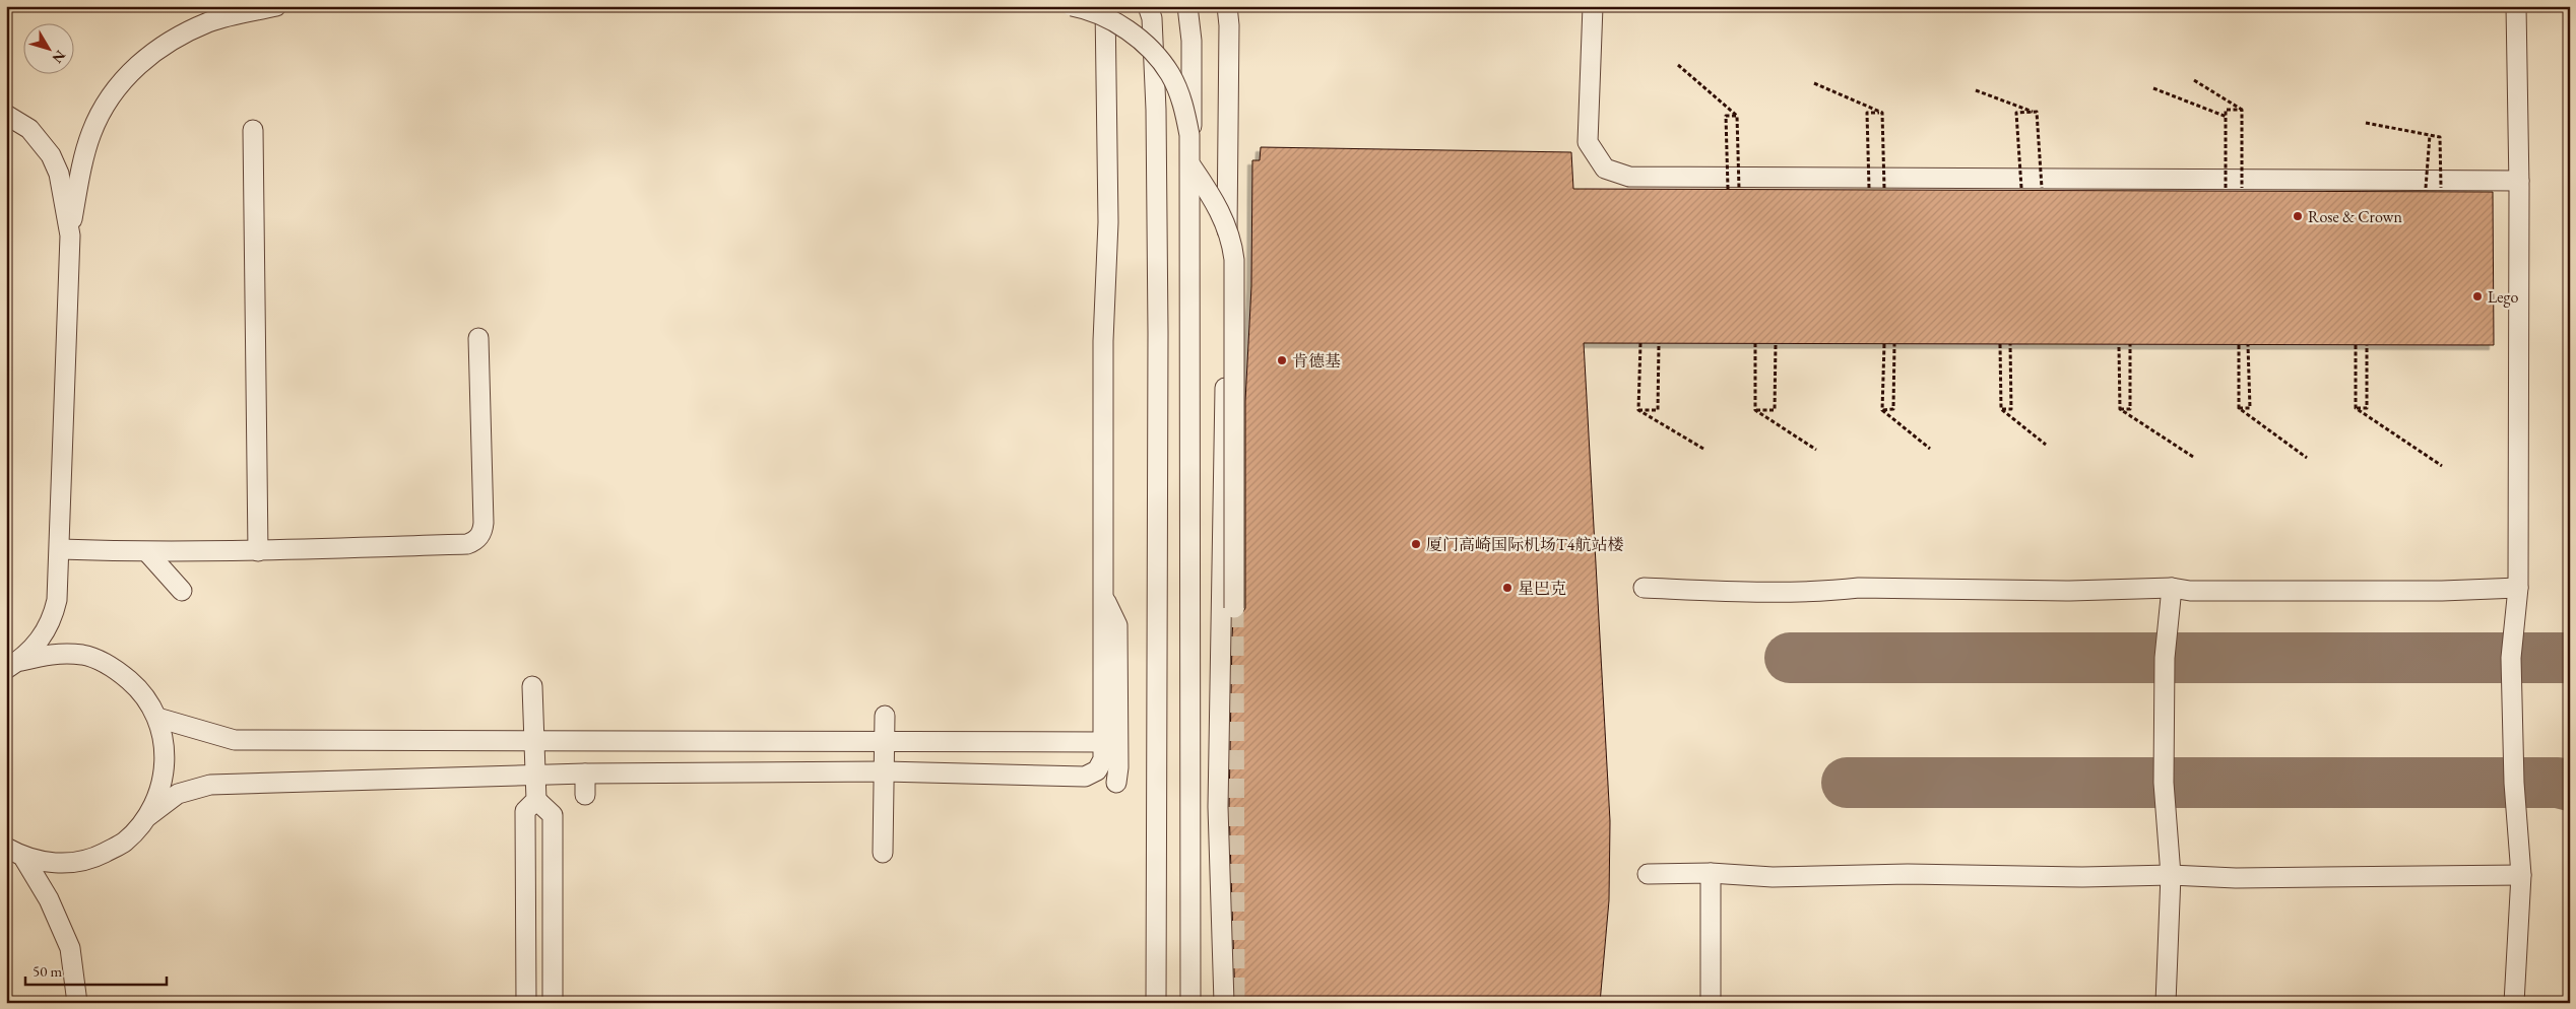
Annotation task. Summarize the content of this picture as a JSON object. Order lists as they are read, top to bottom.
{
  "places": [
    "Rose & Crown",
    "Lego",
    "肯德基",
    "厦门高崎国际机场T4航站楼",
    "星巴克"
  ],
  "scale_bar": "50 m",
  "north": "bottom right"
}
